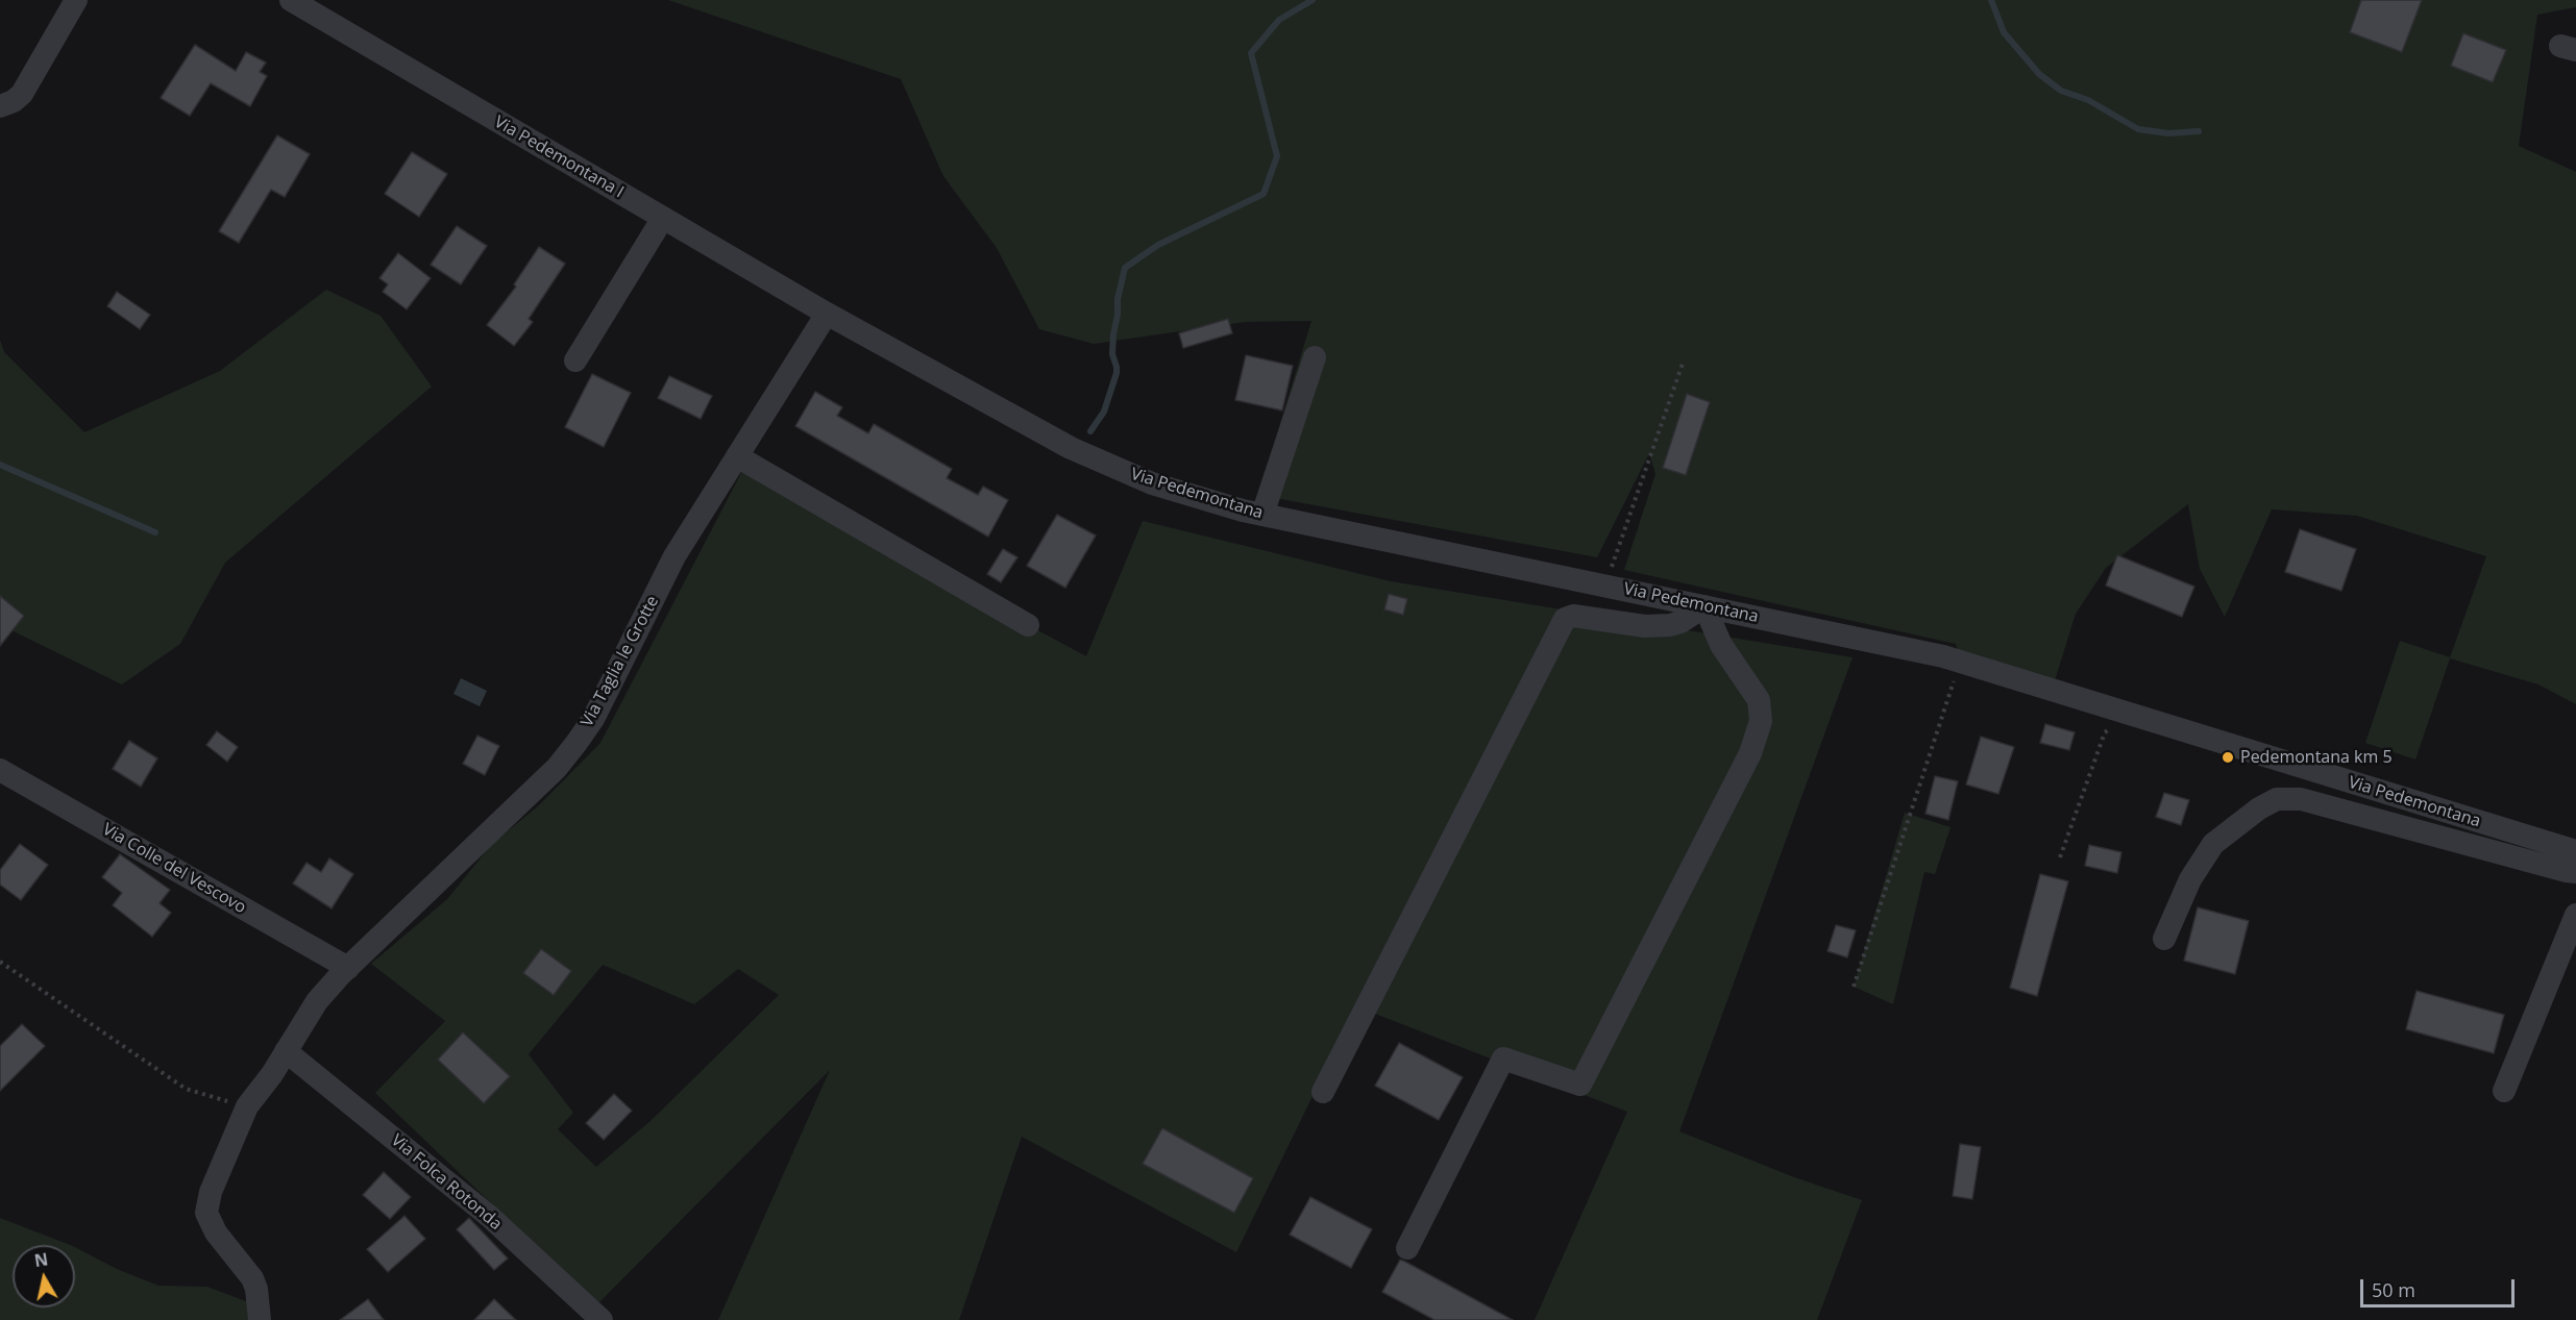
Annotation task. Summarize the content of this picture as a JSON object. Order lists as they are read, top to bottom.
{
  "streets": {
    "street": [
      "Via Pedemontana I",
      "Via Pedemontana",
      "Via Taglia le Grotte",
      "Via Colle del Vescovo",
      "Via Folca Rotonda"
    ]
  },
  "crossings": [
    ["Via Pedemontana I", "Via Pedemontana"],
    ["Via Pedemontana I", "Via Taglia le Grotte"],
    ["Via Pedemontana", "Via Taglia le Grotte"],
    ["Via Taglia le Grotte", "Via Colle del Vescovo"],
    ["Via Taglia le Grotte", "Via Folca Rotonda"]
  ],
  "places": ["Pedemontana km 5"],
  "scale_bar": "50 m",
  "north": "top"
}
